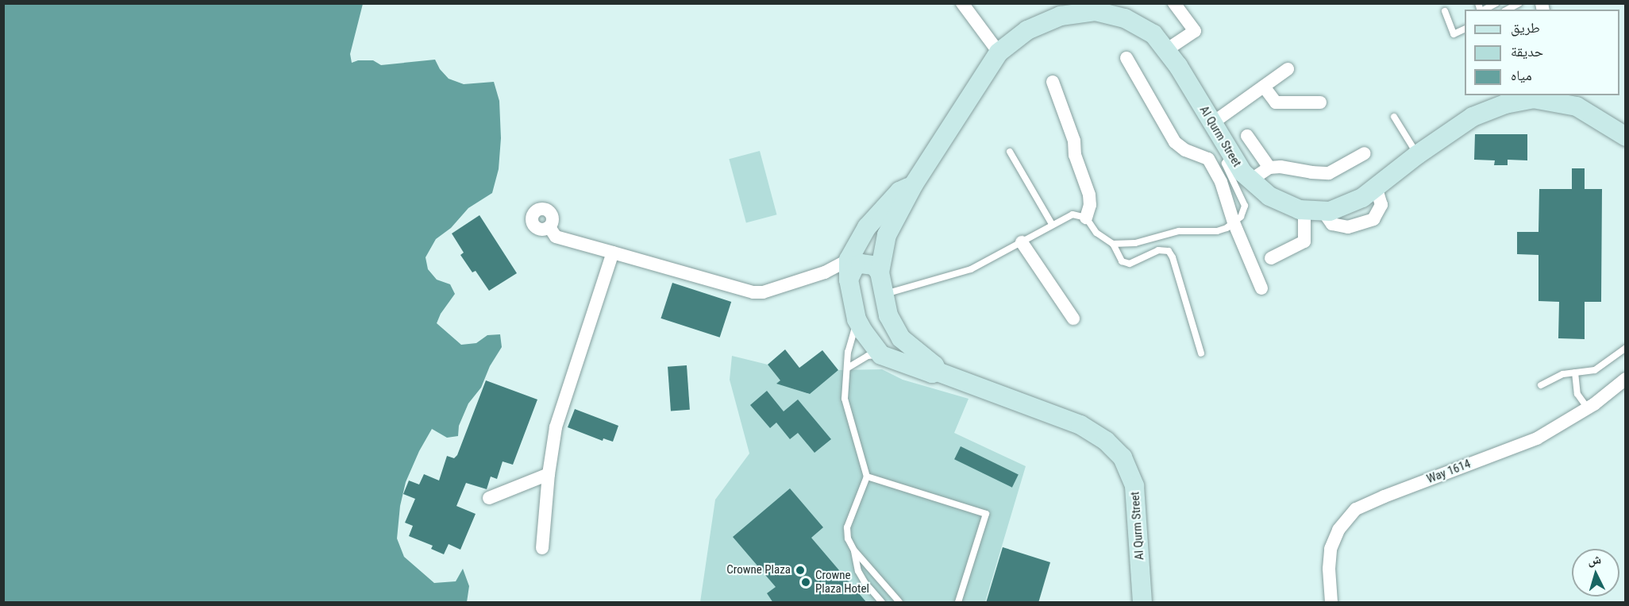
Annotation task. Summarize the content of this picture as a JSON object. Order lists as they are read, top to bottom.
{
  "streets": {
    "street": ["Al Qurm Street", "Way 1614"]
  },
  "places": ["Crowne Plaza", "Crowne Plaza Hotel"],
  "legend": ["طريق", "حديقة", "مياه"],
  "north": "top"
}
